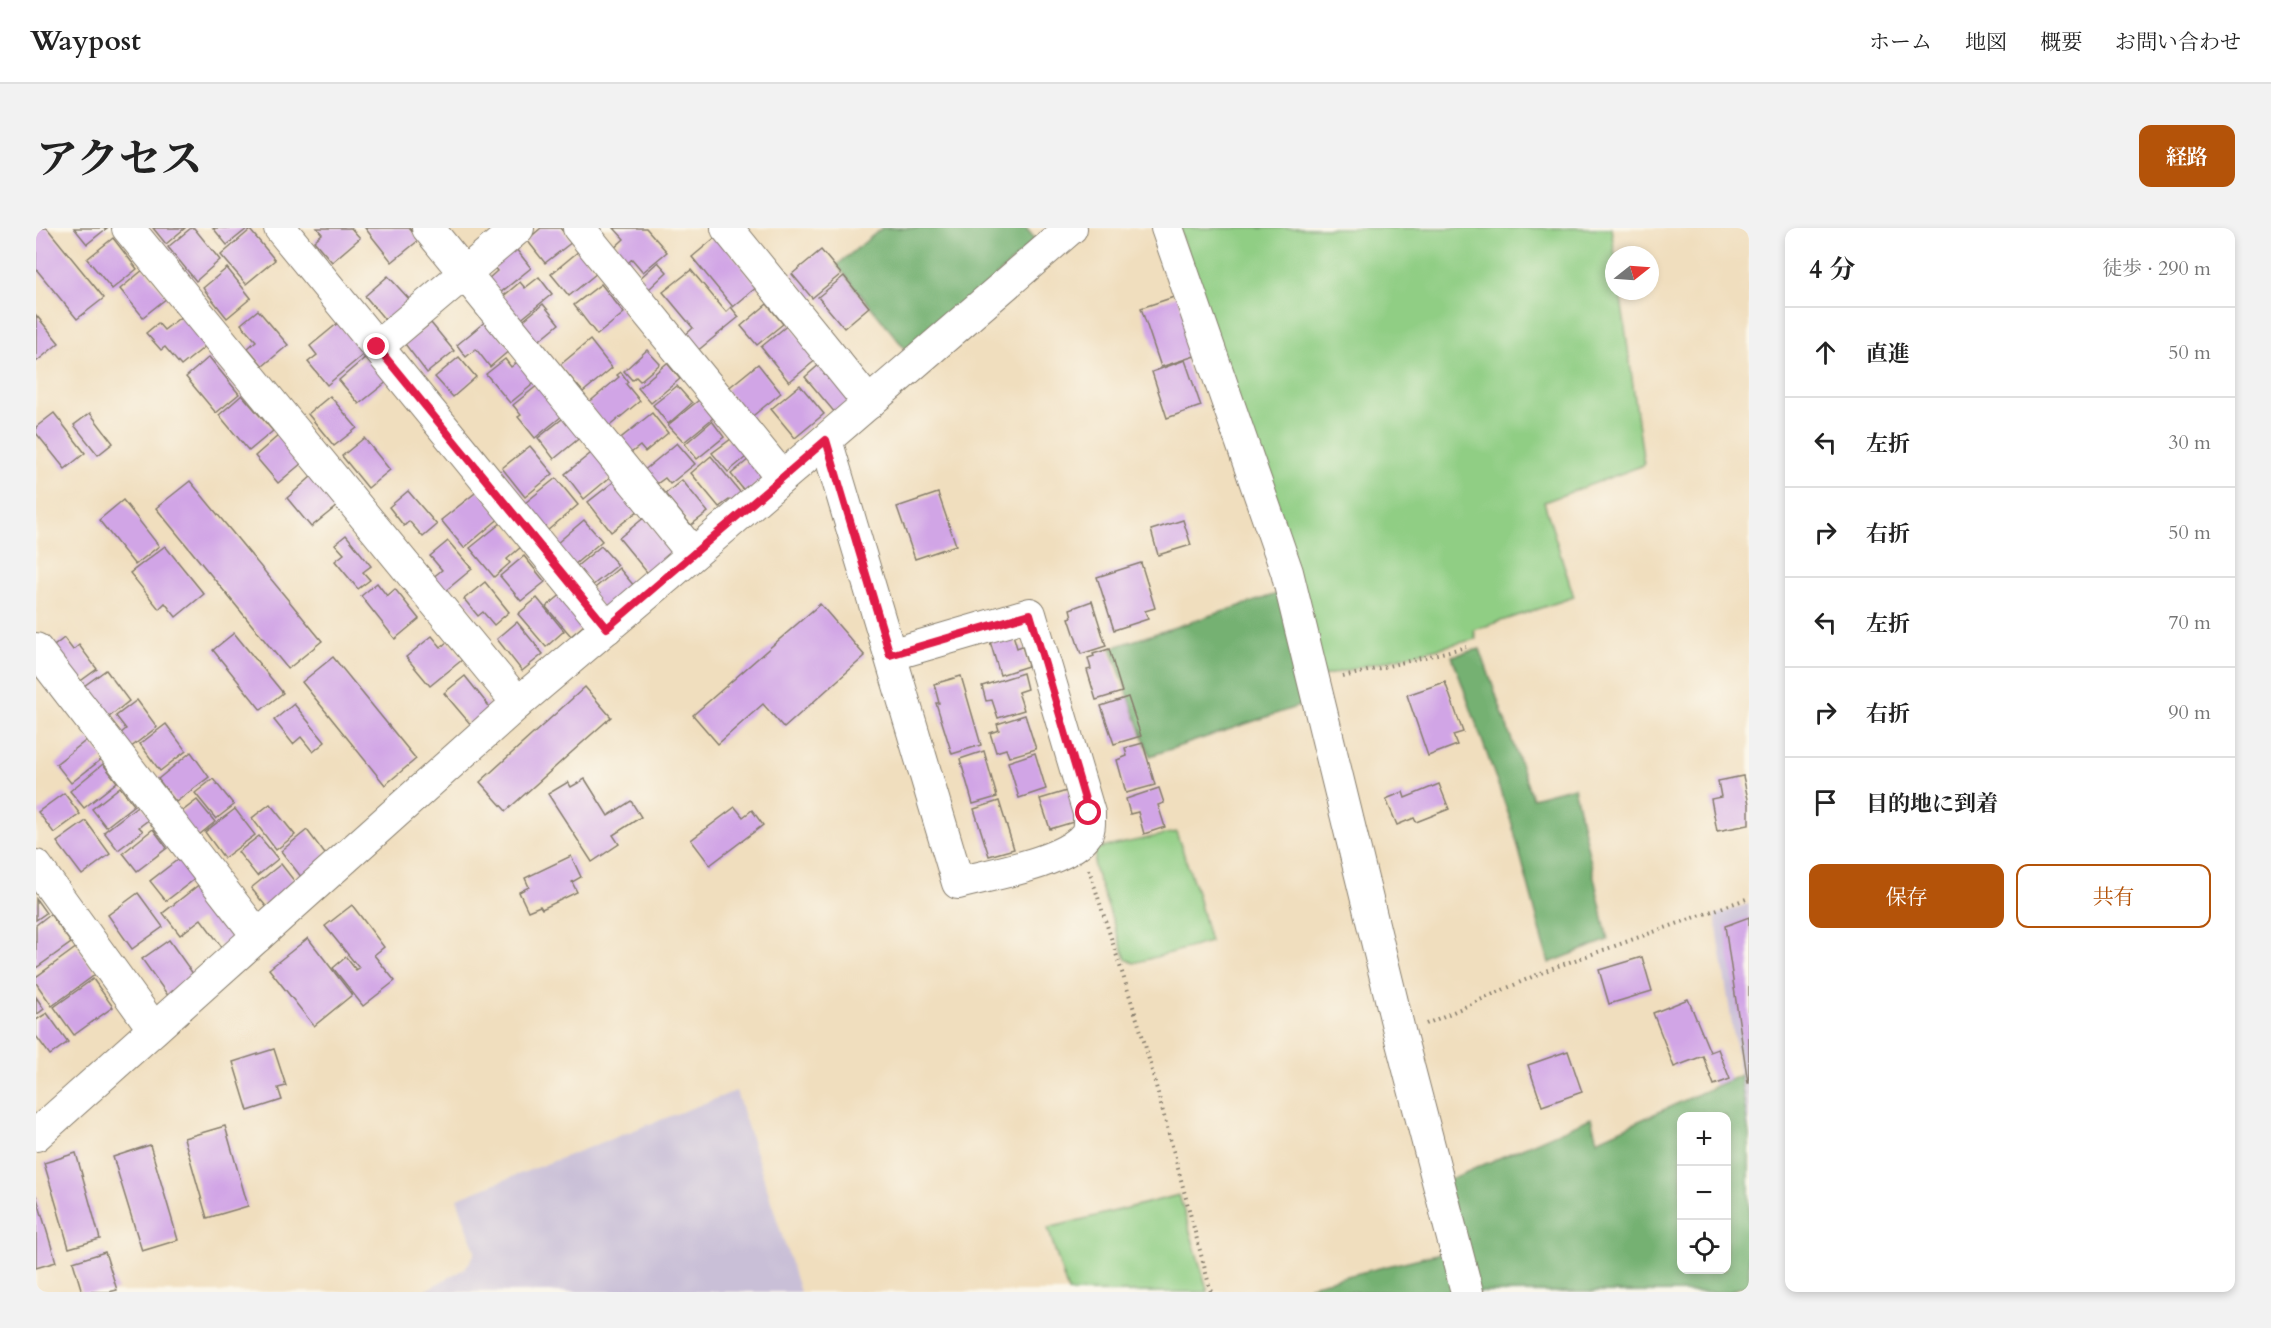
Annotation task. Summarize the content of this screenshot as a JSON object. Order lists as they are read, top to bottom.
{
  "north": "right",
  "page": {
    "header": "Waypost",
    "nav": [
      "ホーム",
      "地図",
      "概要",
      "お問い合わせ"
    ],
    "title": "アクセス",
    "buttons": [
      "経路",
      ["保存", "共有"]
    ],
    "heading": ["4 分", "徒歩 · 290 m"],
    "list": [
      ["直進", "50 m"],
      ["左折", "30 m"],
      ["右折", "50 m"],
      ["左折", "70 m"],
      ["右折", "90 m"],
      "目的地に到着"
    ],
    "map_buttons": ["+", "−"]
  }
}
